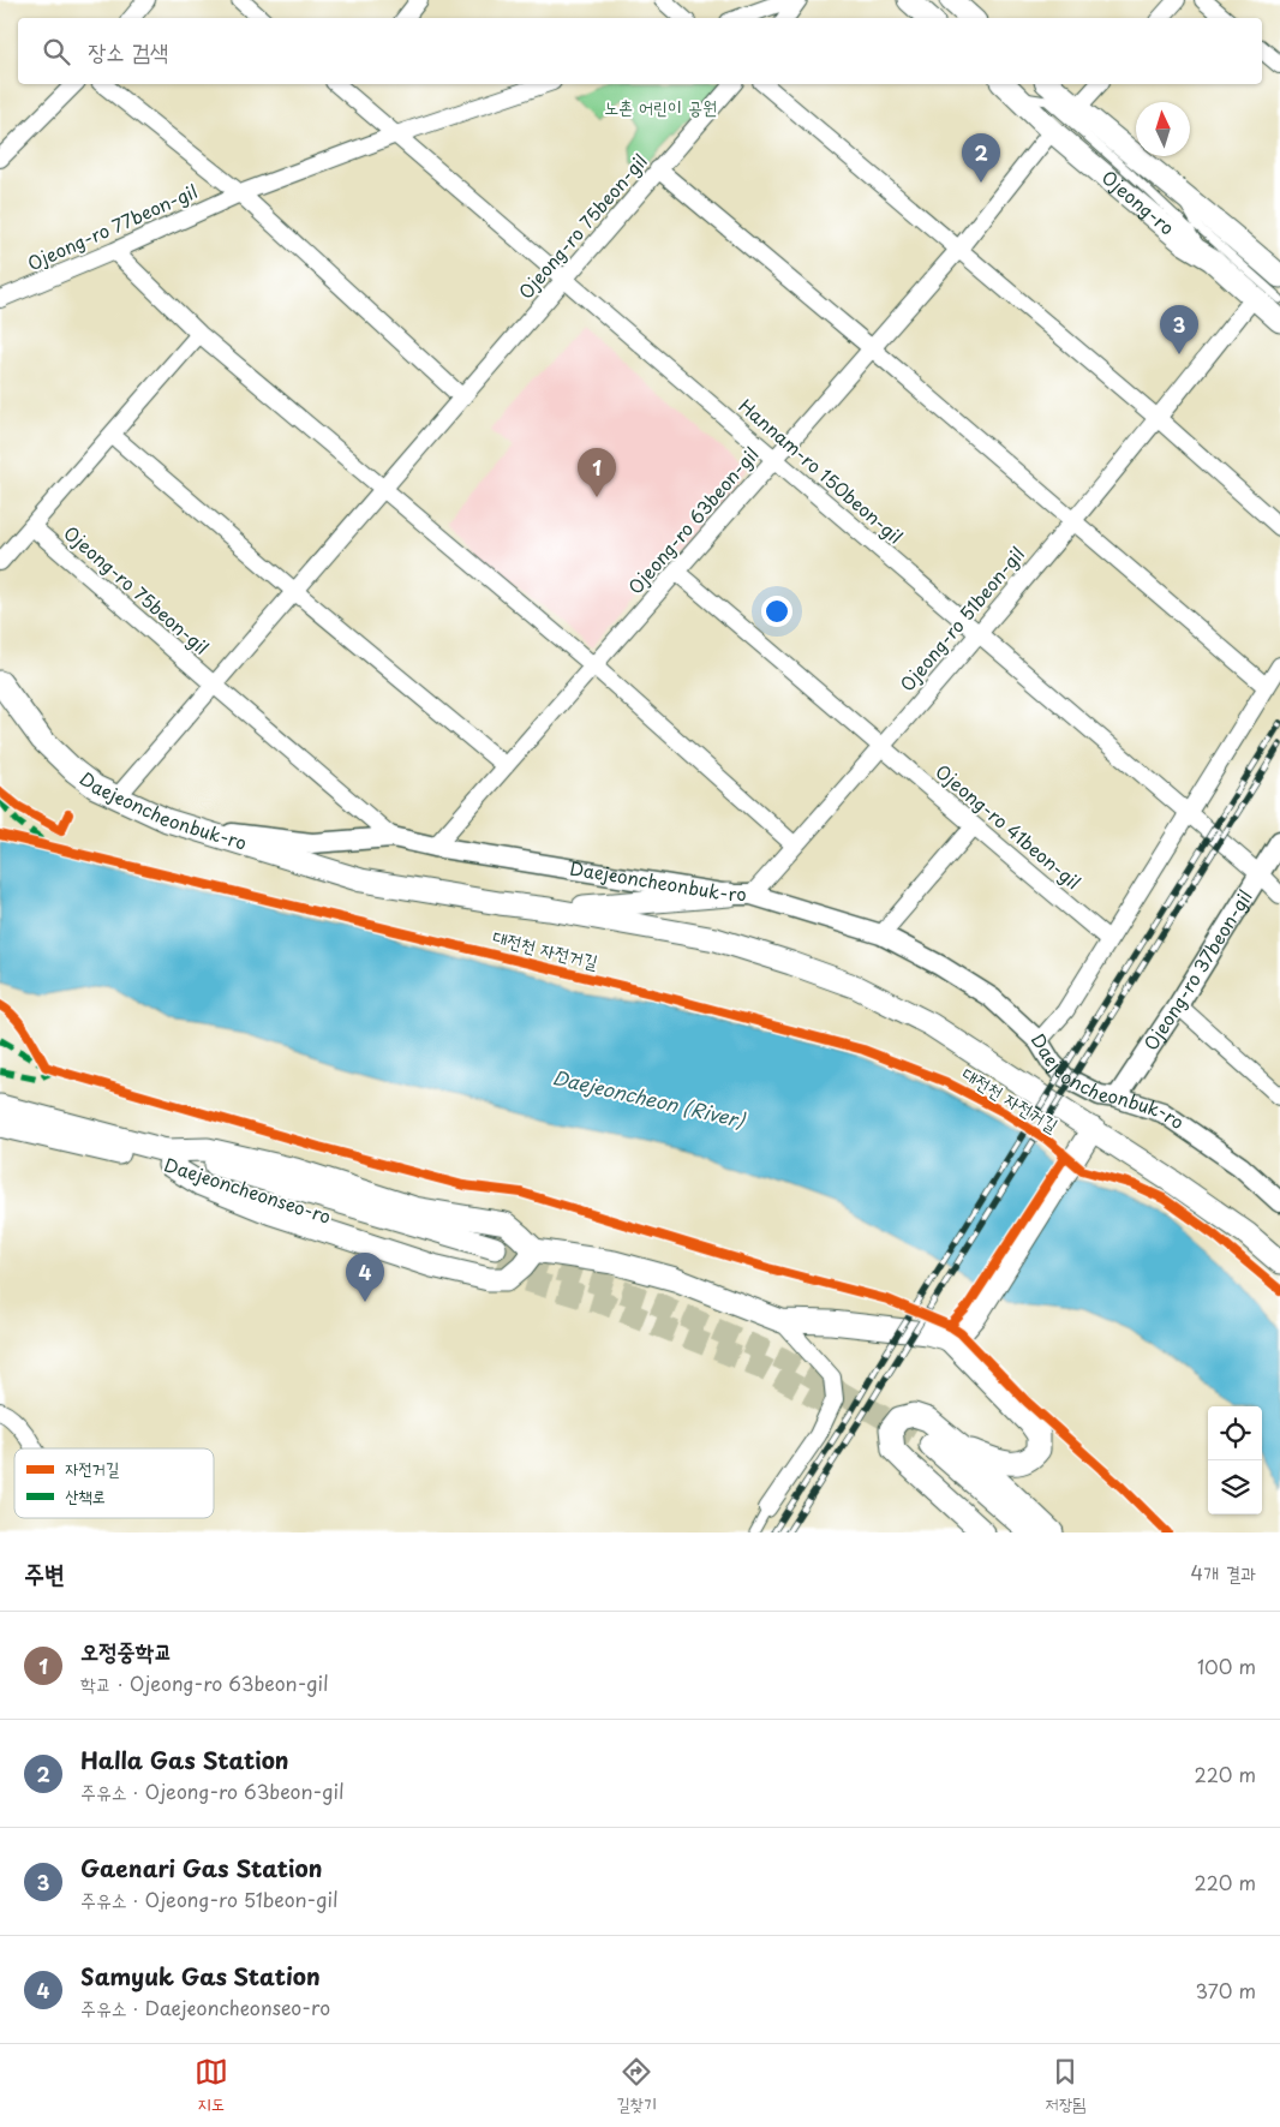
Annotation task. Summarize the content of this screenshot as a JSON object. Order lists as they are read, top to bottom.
{
  "streets": {
    "main road": ["Ojeong-ro", "Daejeoncheonbuk-ro", "Daejeoncheonseo-ro"],
    "street": [
      "Ojeong-ro 75beon-gil",
      "Ojeong-ro 77beon-gil",
      "Hannam-ro 150beon-gil",
      "Ojeong-ro 63beon-gil",
      "Ojeong-ro 51beon-gil",
      "Ojeong-ro 41beon-gil",
      "Ojeong-ro 37beon-gil"
    ],
    "cycle path": ["대전천 자전거길"]
  },
  "crossings": [
    ["Ojeong-ro", "Ojeong-ro 63beon-gil"],
    ["Ojeong-ro", "Ojeong-ro 51beon-gil"],
    ["Ojeong-ro 75beon-gil", "Hannam-ro 150beon-gil"],
    ["Ojeong-ro 75beon-gil", "Daejeoncheonbuk-ro"],
    ["Ojeong-ro 77beon-gil", "Hannam-ro 150beon-gil"],
    ["Hannam-ro 150beon-gil", "Ojeong-ro 63beon-gil"],
    ["Hannam-ro 150beon-gil", "Ojeong-ro 51beon-gil"],
    ["Hannam-ro 150beon-gil", "Ojeong-ro 37beon-gil"],
    ["Ojeong-ro 63beon-gil", "Daejeoncheonbuk-ro"],
    ["Ojeong-ro 51beon-gil", "Daejeoncheonbuk-ro"],
    ["Ojeong-ro 51beon-gil", "Ojeong-ro 41beon-gil"],
    ["Daejeoncheonbuk-ro", "Ojeong-ro 37beon-gil"]
  ],
  "water": ["Daejeoncheon (River)"],
  "parks": ["노촌 어린이 공원"],
  "legend": ["자전거길", "산책로"],
  "north": "top",
  "page": {
    "search": "장소 검색",
    "pins": [
      "2",
      "3",
      "1",
      "4"
    ],
    "heading": ["주변", "4개 결과"],
    "list": [
      {
        "mark": "1",
        "name": "오정중학교",
        "note": "학교 · Ojeong-ro 63beon-gil",
        "value": "100 m"
      },
      {
        "mark": "2",
        "name": "Halla Gas Station",
        "note": "주유소 · Ojeong-ro 63beon-gil",
        "value": "220 m"
      },
      {
        "mark": "3",
        "name": "Gaenari Gas Station",
        "note": "주유소 · Ojeong-ro 51beon-gil",
        "value": "220 m"
      },
      {
        "mark": "4",
        "name": "Samyuk Gas Station",
        "note": "주유소 · Daejeoncheonseo-ro",
        "value": "370 m"
      }
    ],
    "nav": ["지도", "길찾기", "저장됨"]
  }
}
